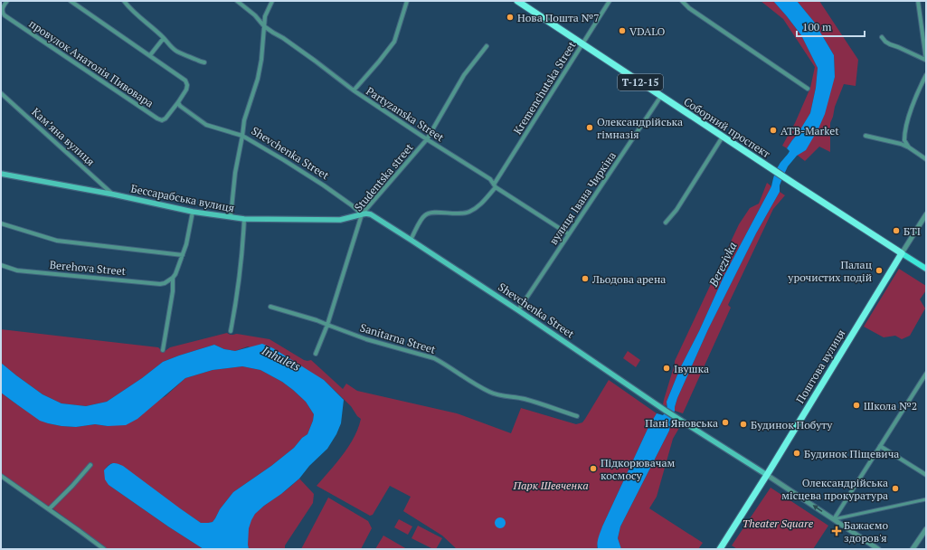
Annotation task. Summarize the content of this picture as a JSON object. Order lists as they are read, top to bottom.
{
  "streets": {
    "highway": ["Т-12-15", "Соборний проспект", "Поштова вулиця"],
    "main road": ["Shevchenka Street", "Бессарабська вулиця"],
    "street": [
      "провулок Анатолія Пивовара",
      "Kremenchutska Street",
      "Partyzanska Street",
      "Камʼяна вулиця",
      "Studentska street",
      "вулиця Івана Чиркіна",
      "Berehova Street",
      "Sanitarna Street"
    ]
  },
  "crossings": [
    ["провулок Анатолія Пивовара", "Shevchenka Street"],
    ["Kremenchutska Street", "Partyzanska Street"],
    ["Kremenchutska Street", "Соборний проспект"],
    ["Kremenchutska Street", "Shevchenka Street"],
    ["Partyzanska Street", "Studentska street"],
    ["Partyzanska Street", "вулиця Івана Чиркіна"],
    ["Соборний проспект", "вулиця Івана Чиркіна"],
    ["Соборний проспект", "Поштова вулиця"],
    ["Камʼяна вулиця", "Бессарабська вулиця"],
    ["Shevchenka Street", "Studentska street"],
    ["Shevchenka Street", "Бессарабська вулиця"],
    ["Shevchenka Street", "вулиця Івана Чиркіна"],
    ["Shevchenka Street", "Поштова вулиця"],
    ["Studentska street", "Бессарабська вулиця"],
    ["Studentska street", "Sanitarna Street"]
  ],
  "water": ["Berezivka", "Inhulets"],
  "parks": ["Парк Шевченка", "Theater Square"],
  "places": {
    "other": [
      "Нова Пошта №7",
      "VDALO",
      "Олександрійська гімназія",
      "ATB-Market",
      "БТІ",
      "Палац урочистих подій",
      "Льодова арена",
      "Івушка",
      "Школа №2",
      "Пані Яновська",
      "Будинок Побуту",
      "Будинок Піщевича",
      "Підкорювачам космосу",
      "Олександрійська місцева прокуратура"
    ],
    "health": ["Бажаємо здоров'я"]
  },
  "scale_bar": "100 m"
}
